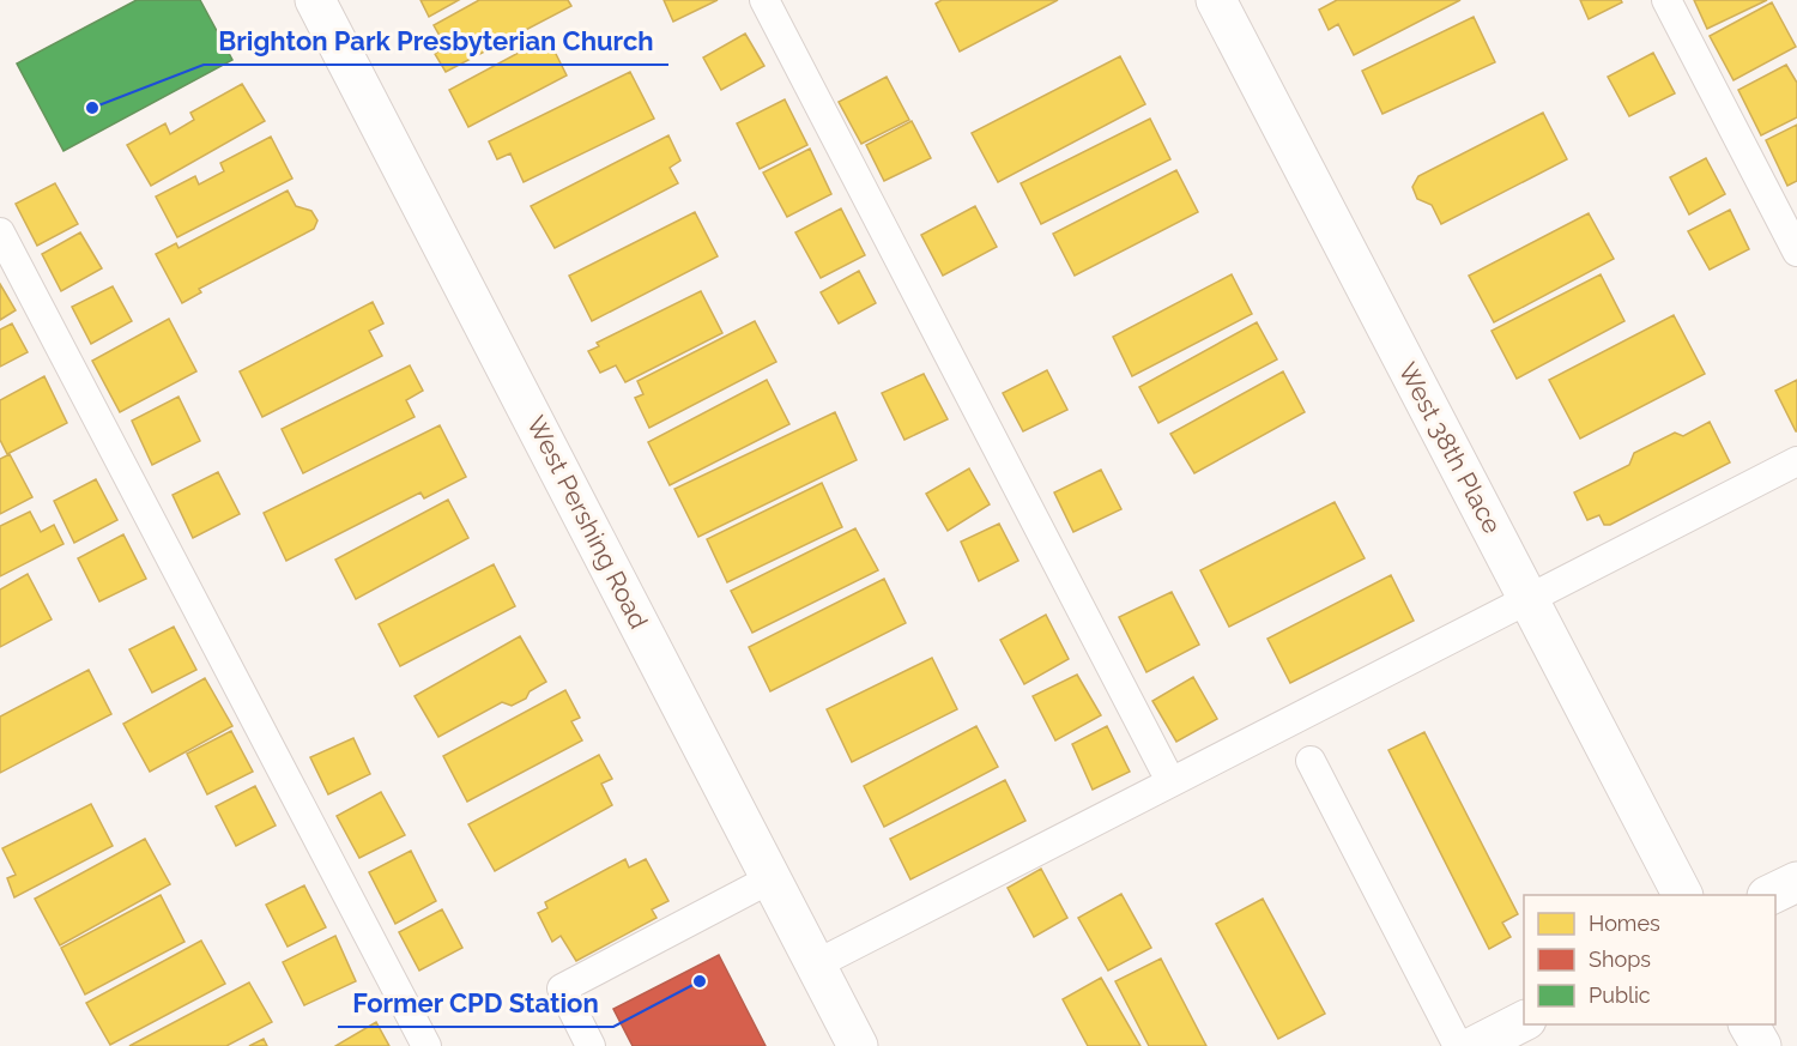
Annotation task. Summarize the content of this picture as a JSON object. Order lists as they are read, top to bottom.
{
  "streets": {
    "street": ["West 38th Place", "West Pershing Road"]
  },
  "places": ["Brighton Park Presbyterian Church", "Former CPD Station"],
  "legend": ["Homes", "Shops", "Public"]
}
